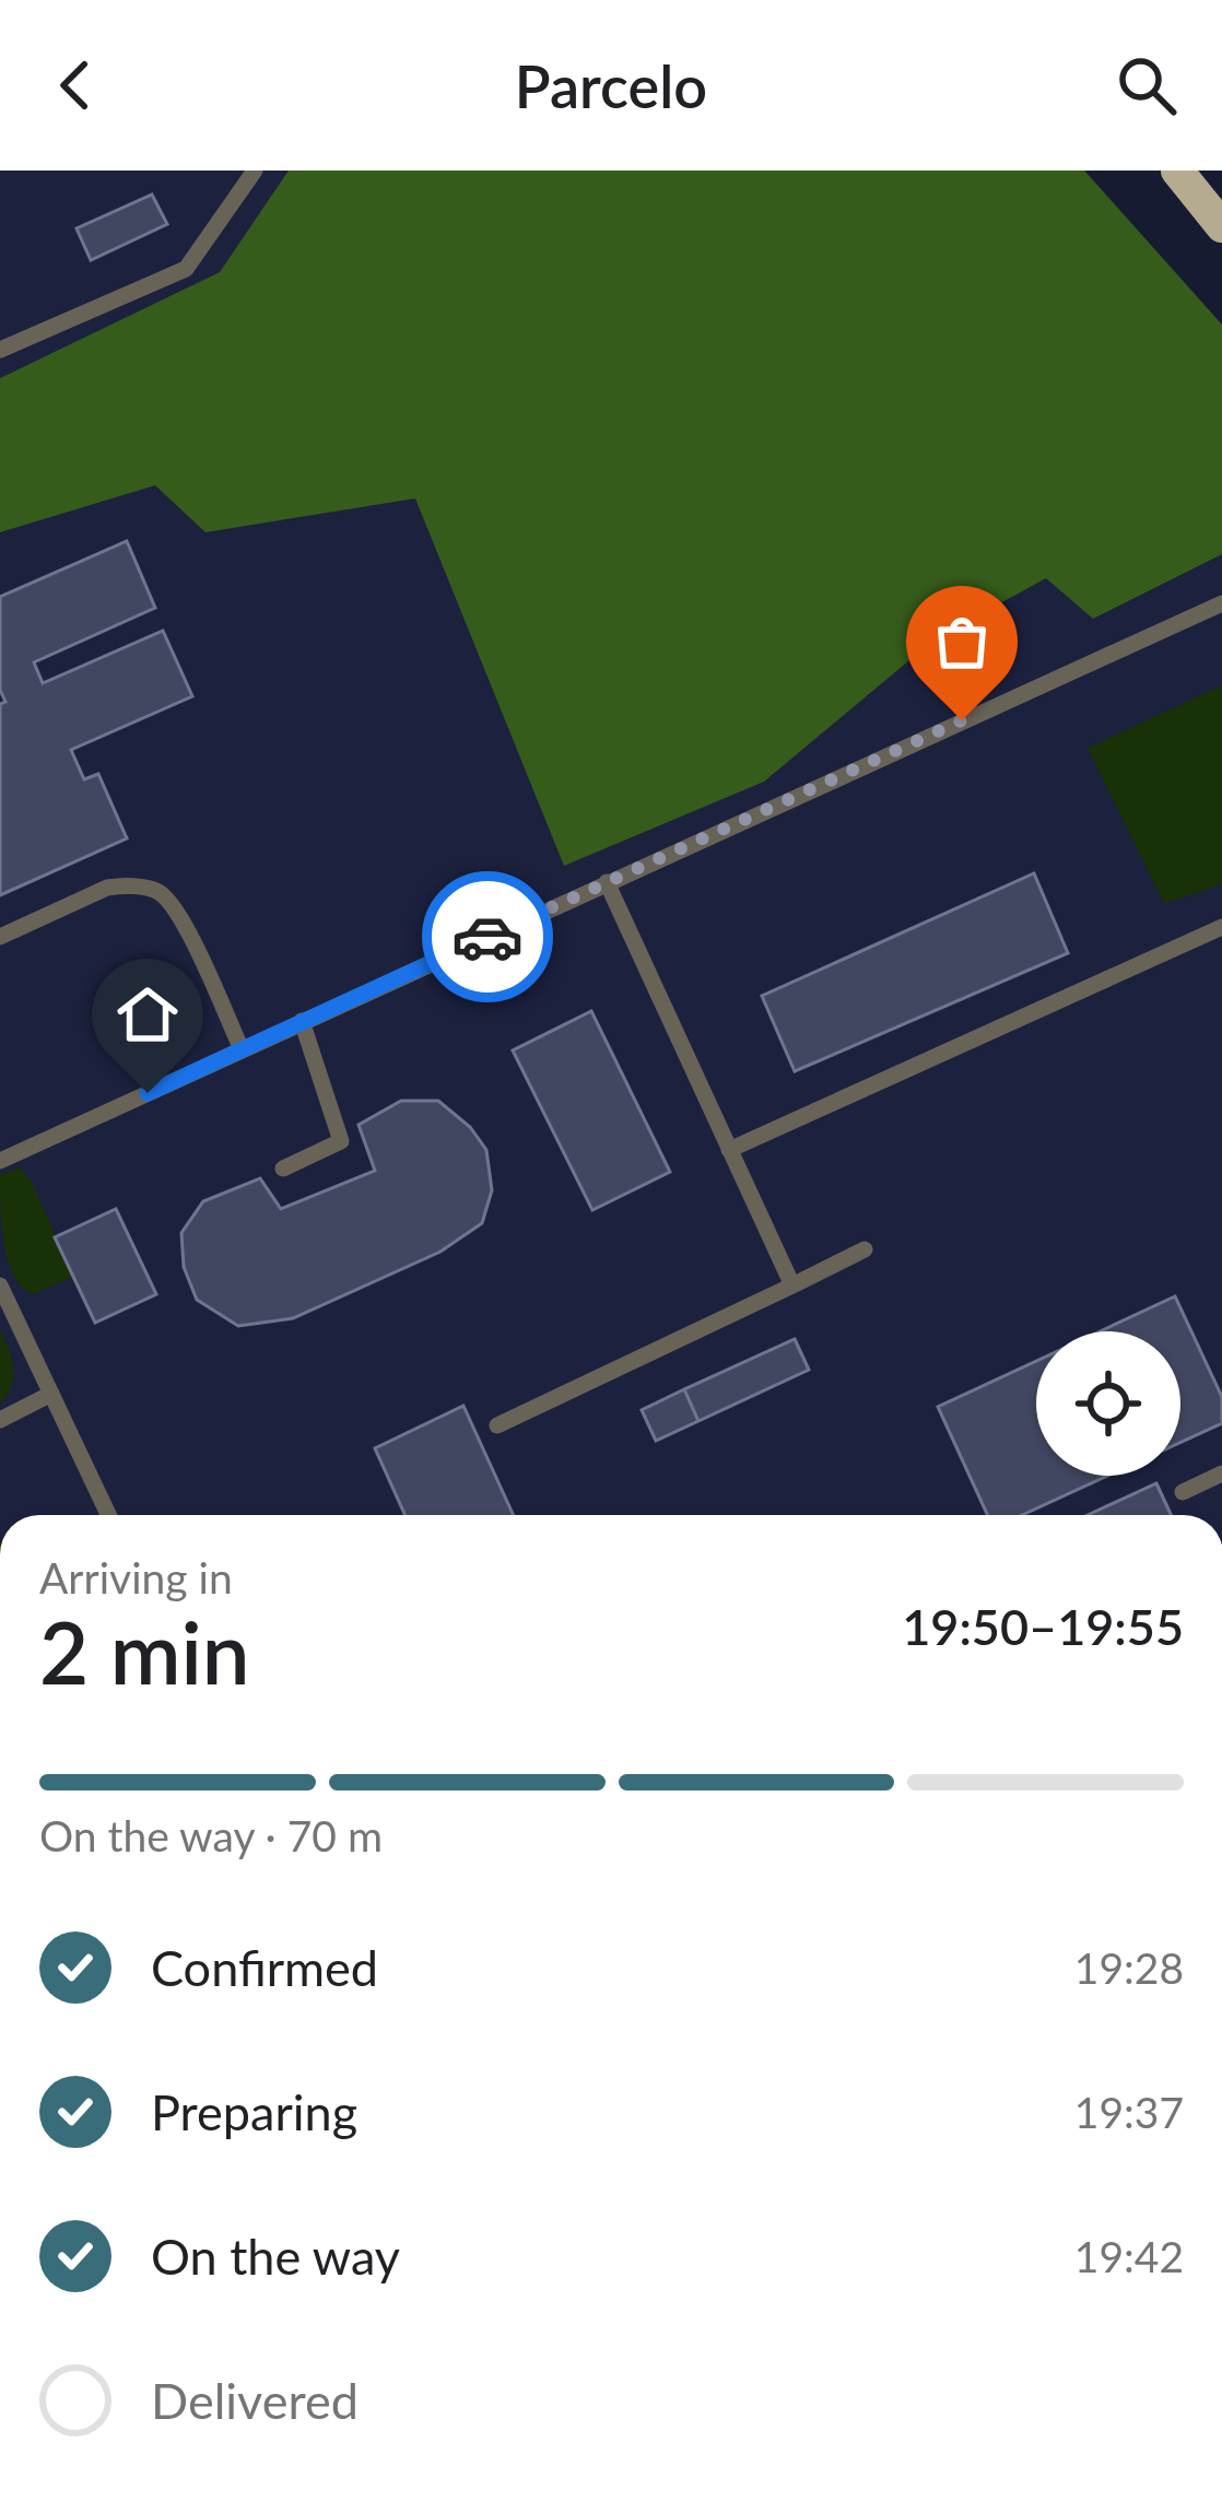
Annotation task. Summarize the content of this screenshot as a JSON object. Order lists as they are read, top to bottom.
{
  "page": {
    "header": "Parcelo",
    "heading": ["2 min", "Arriving in", "19:50–19:55"],
    "bar": "On the way · 70 m",
    "list": [
      ["Confirmed", "19:28"],
      ["Preparing", "19:37"],
      ["On the way", "19:42"],
      "Delivered"
    ]
  }
}
